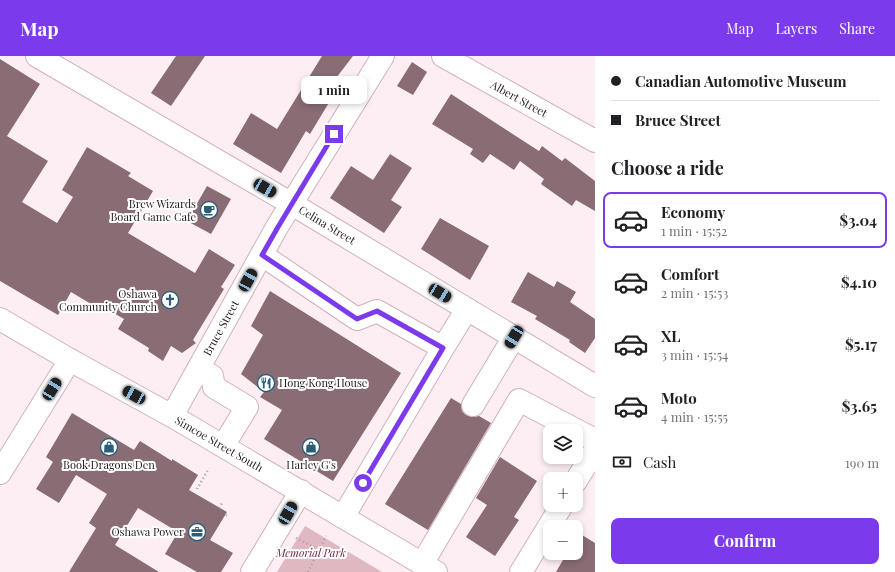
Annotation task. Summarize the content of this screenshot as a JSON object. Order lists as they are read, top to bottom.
{
  "streets": {
    "street": [
      "Albert Street",
      "Celina Street",
      "Bruce Street",
      "Simcoe Street South"
    ]
  },
  "crossings": [
    ["Celina Street", "Bruce Street"],
    ["Bruce Street", "Simcoe Street South"]
  ],
  "parks": ["Memorial Park"],
  "places": {
    "cafe": ["Brew Wizards Board Game Cafe"],
    "church": ["Oshawa Community Church"],
    "restaurant": ["Hong Kong House"],
    "shop": ["Book Dragons Den", "Harley G's"],
    "office": ["Oshawa Power"]
  },
  "page": {
    "header": "Map",
    "nav": ["Map", "Layers", "Share"],
    "banner": ["Canadian Automotive Museum", "Bruce Street"],
    "bubble": "1 min",
    "heading": "Choose a ride",
    "list": [
      {
        "name": "Economy",
        "note": "1 min · 15:52",
        "value": "$3.04"
      },
      {
        "name": "Comfort",
        "note": "2 min · 15:53",
        "value": "$4.10"
      },
      {
        "name": "XL",
        "note": "3 min · 15:54",
        "value": "$5.17"
      },
      {
        "name": "Moto",
        "note": "4 min · 15:55",
        "value": "$3.65"
      }
    ],
    "map_buttons": ["+", "−"],
    "pay": ["Cash", "190 m"],
    "buttons": "Confirm"
  }
}
